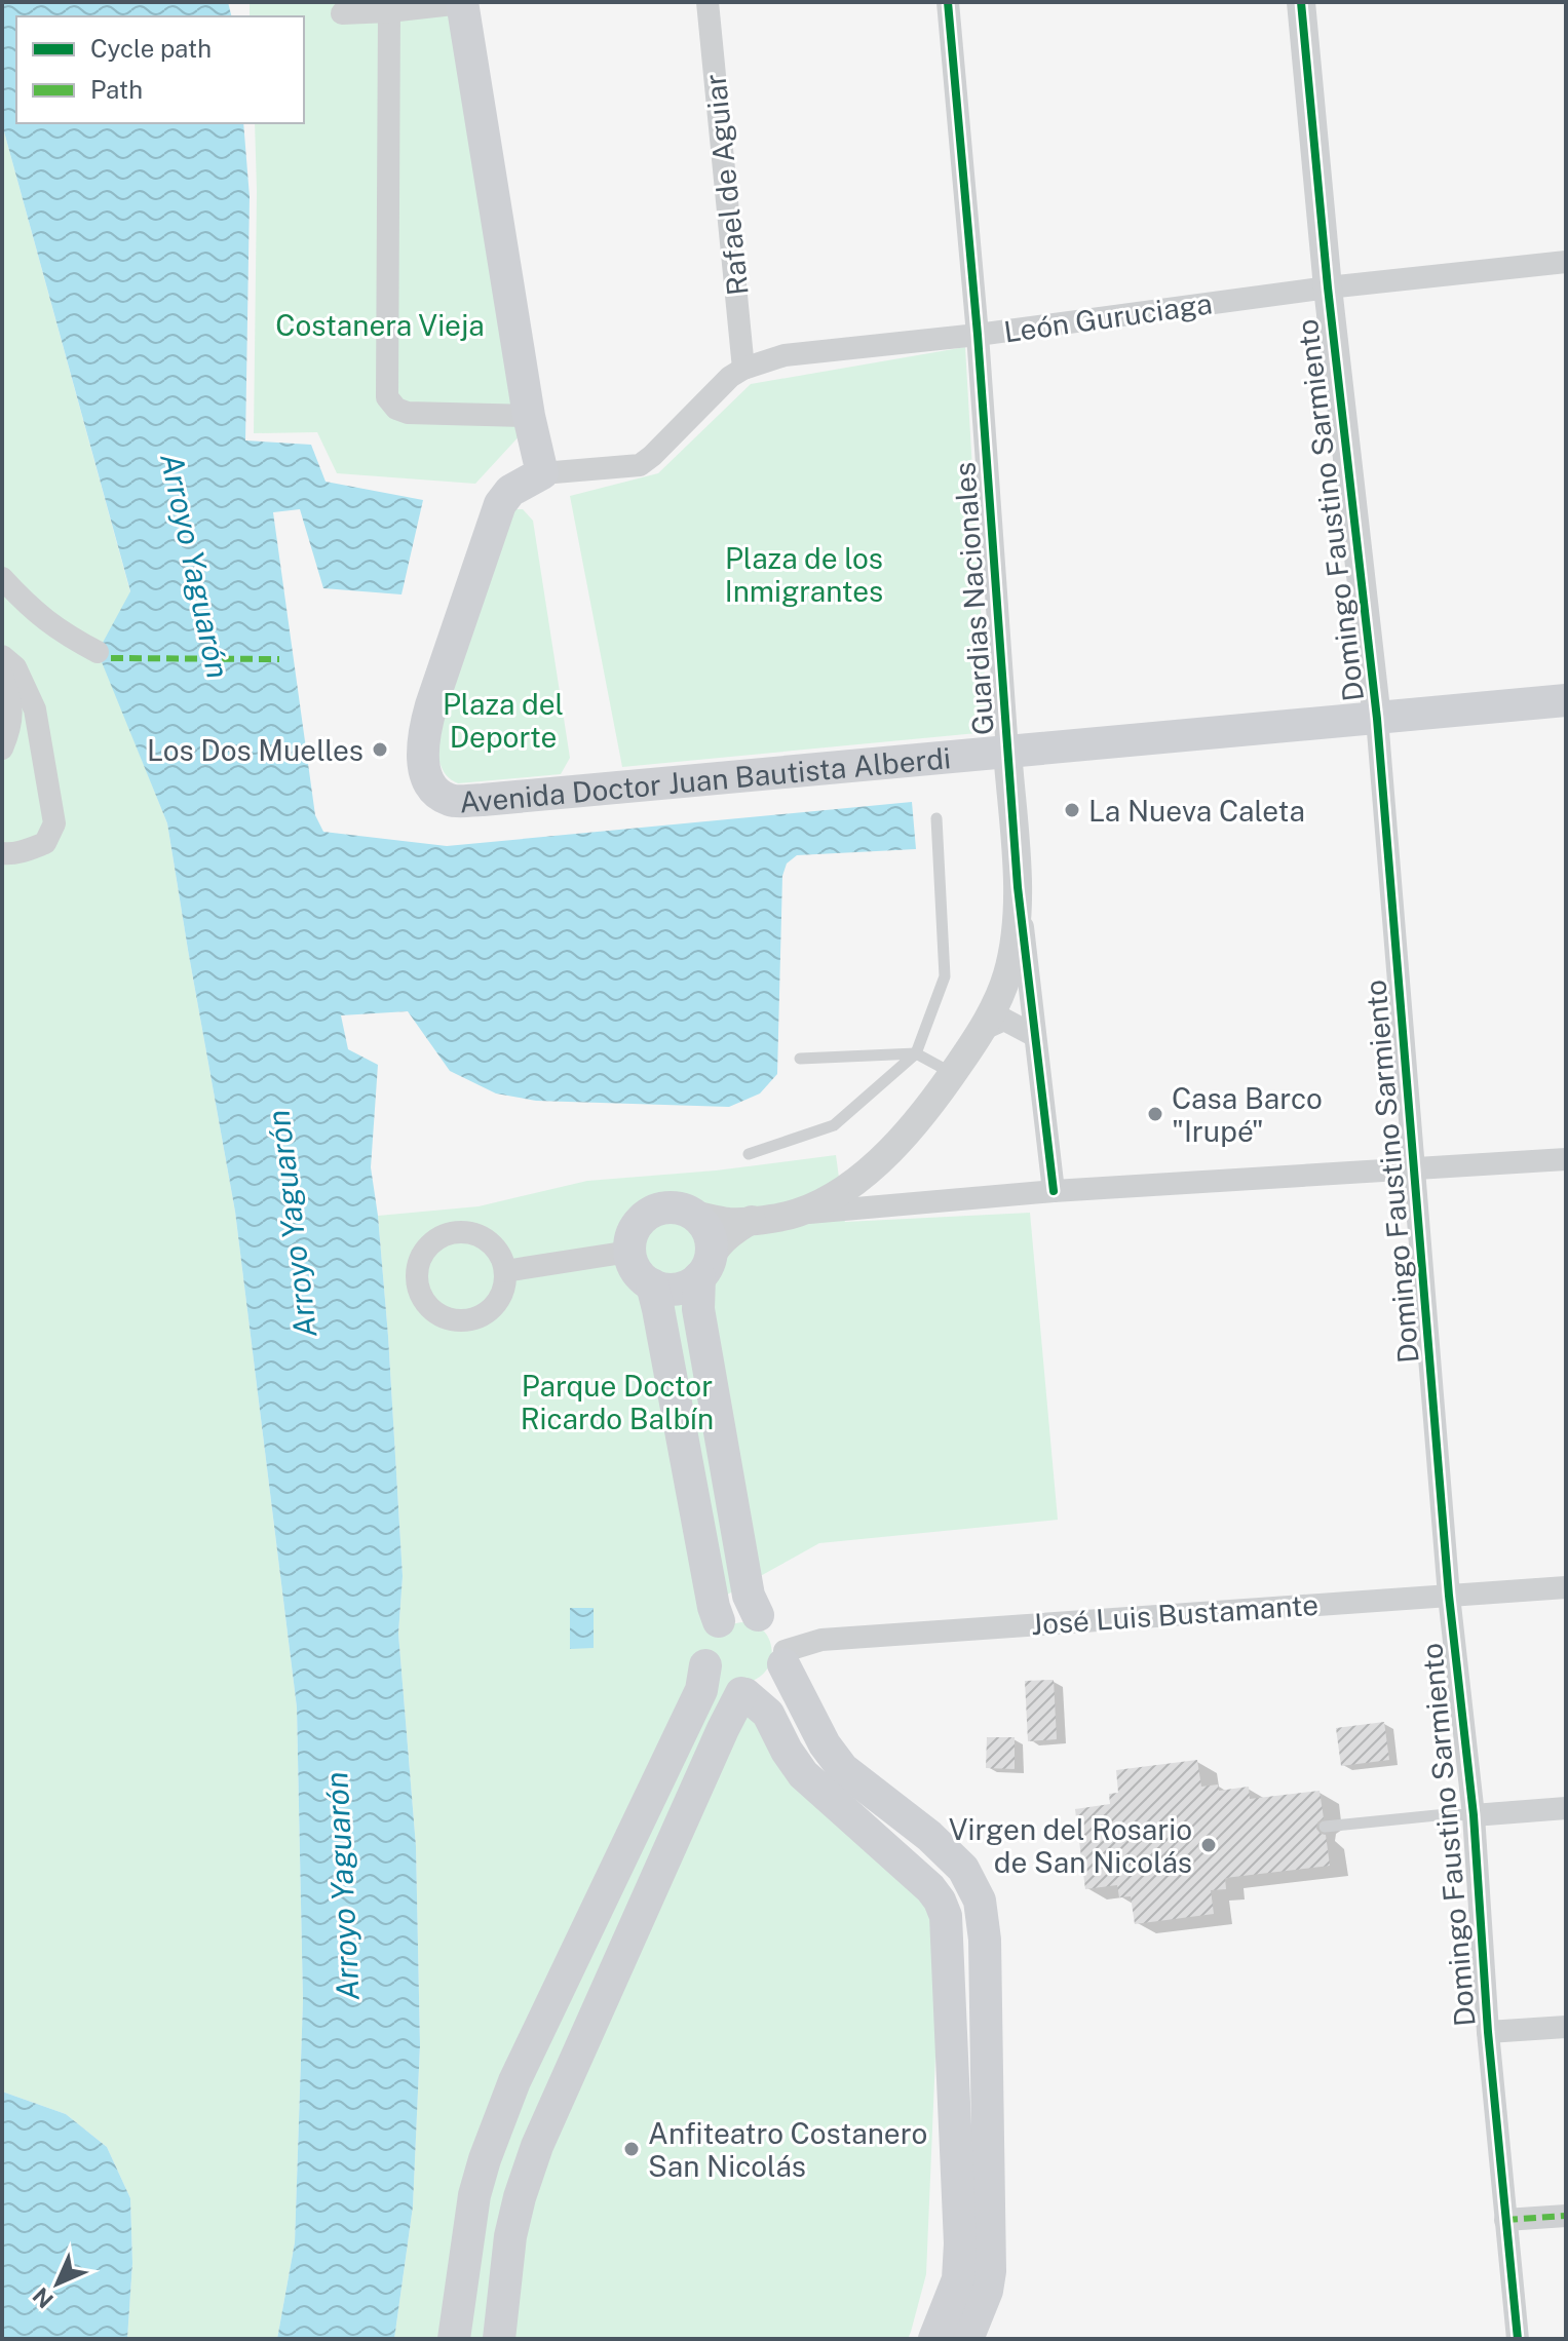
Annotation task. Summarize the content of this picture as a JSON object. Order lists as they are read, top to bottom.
{
  "streets": {
    "main road": ["Avenida Doctor Juan Bautista Alberdi"],
    "street": [
      "Rafael de Aguiar",
      "León Guruciaga",
      "Domingo Faustino Sarmiento",
      "Guardias Nacionales",
      "José Luis Bustamante"
    ]
  },
  "crossings": [
    ["Rafael de Aguiar", "León Guruciaga"],
    ["León Guruciaga", "Domingo Faustino Sarmiento"],
    ["León Guruciaga", "Guardias Nacionales"],
    ["León Guruciaga", "Avenida Doctor Juan Bautista Alberdi"],
    ["Domingo Faustino Sarmiento", "Avenida Doctor Juan Bautista Alberdi"],
    ["Domingo Faustino Sarmiento", "José Luis Bustamante"],
    ["Guardias Nacionales", "Avenida Doctor Juan Bautista Alberdi"]
  ],
  "water": ["Arroyo Yaguarón"],
  "parks": [
    "Costanera Vieja",
    "Plaza de los Inmigrantes",
    "Plaza del Deporte",
    "Parque Doctor Ricardo Balbín"
  ],
  "places": [
    "Los Dos Muelles",
    "La Nueva Caleta",
    "Casa Barco \"Irupé\"",
    "Virgen del Rosario de San Nicolás",
    "Anfiteatro Costanero San Nicolás"
  ],
  "legend": ["Cycle path", "Path"],
  "north": "bottom left"
}
